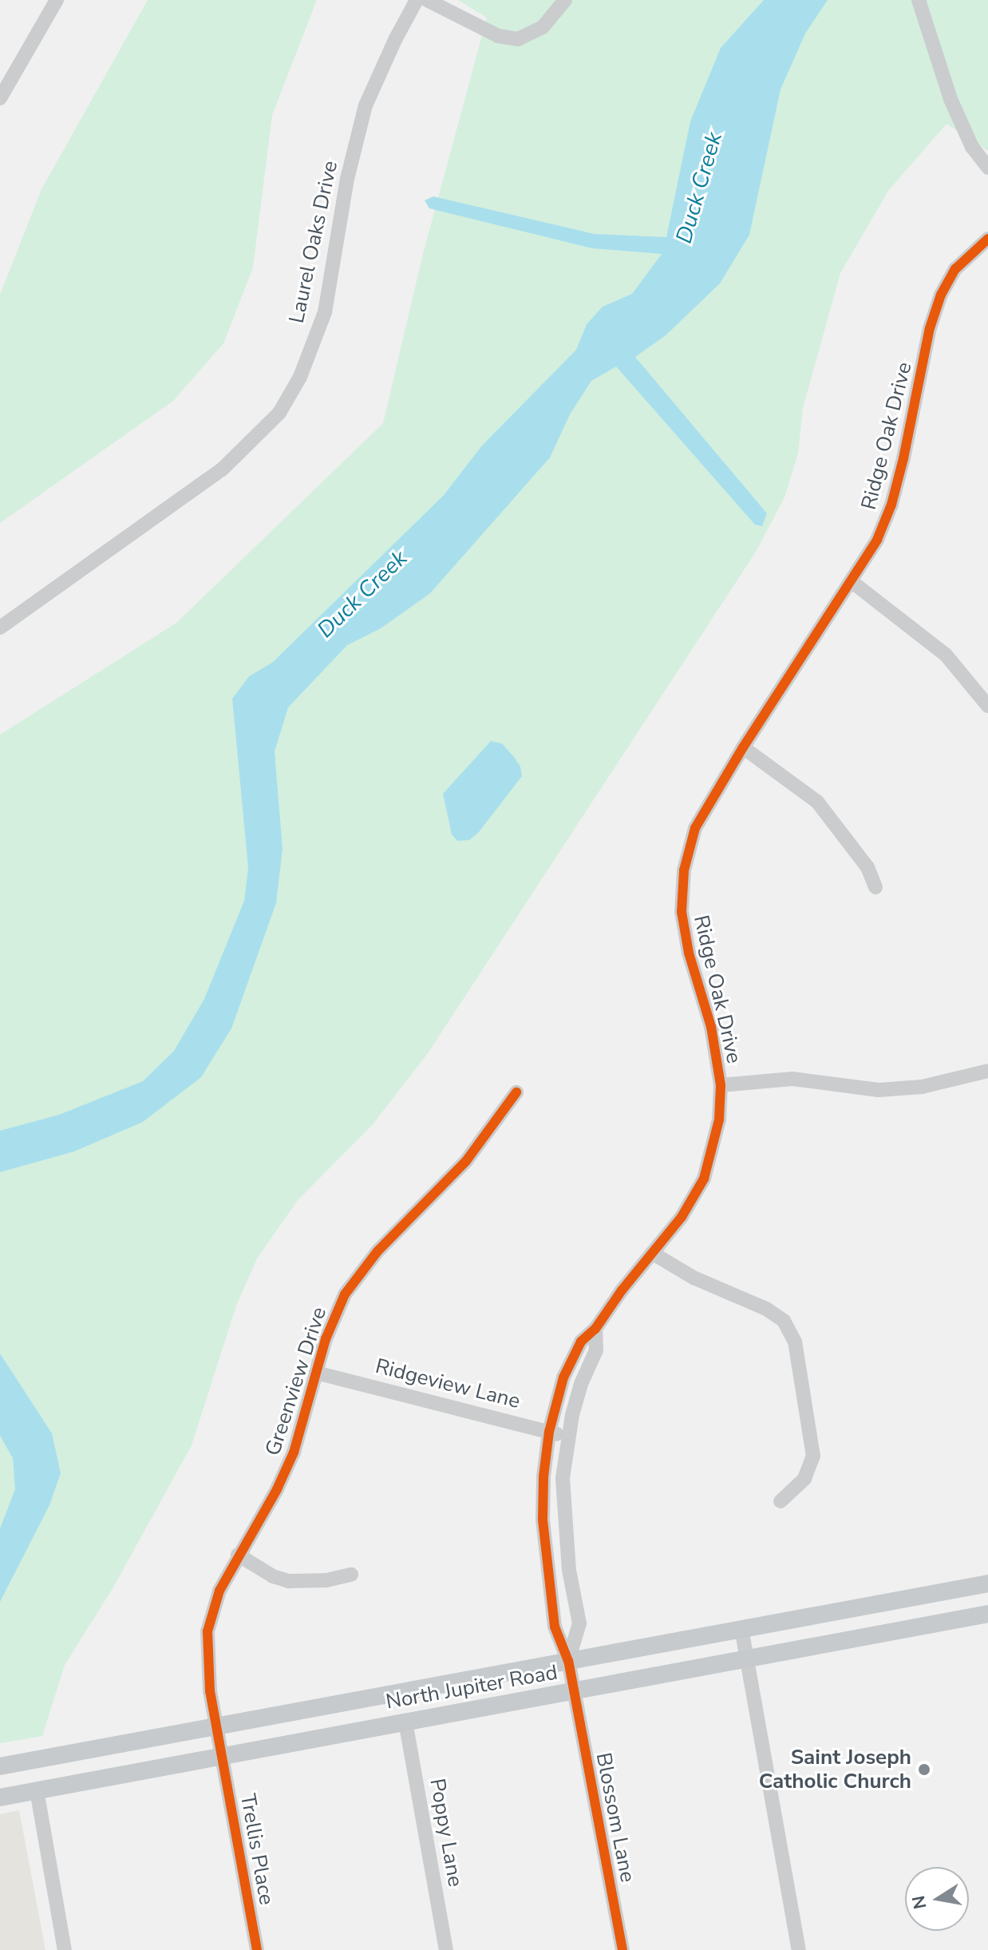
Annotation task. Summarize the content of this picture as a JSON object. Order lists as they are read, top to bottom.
{
  "streets": {
    "main road": ["North Jupiter Road"],
    "street": [
      "Laurel Oaks Drive",
      "Ridge Oak Drive",
      "Greenview Drive",
      "Ridgeview Lane",
      "Blossom Lane",
      "Poppy Lane",
      "Trellis Place"
    ]
  },
  "crossings": [
    ["Ridge Oak Drive", "Ridgeview Lane"],
    ["Ridge Oak Drive", "North Jupiter Road"],
    ["Ridge Oak Drive", "Blossom Lane"],
    ["Greenview Drive", "Ridgeview Lane"],
    ["Greenview Drive", "North Jupiter Road"],
    ["Greenview Drive", "Trellis Place"],
    ["North Jupiter Road", "Blossom Lane"],
    ["North Jupiter Road", "Poppy Lane"],
    ["North Jupiter Road", "Trellis Place"]
  ],
  "water": ["Duck Creek"],
  "places": ["Saint Joseph Catholic Church"],
  "north": "left"
}
